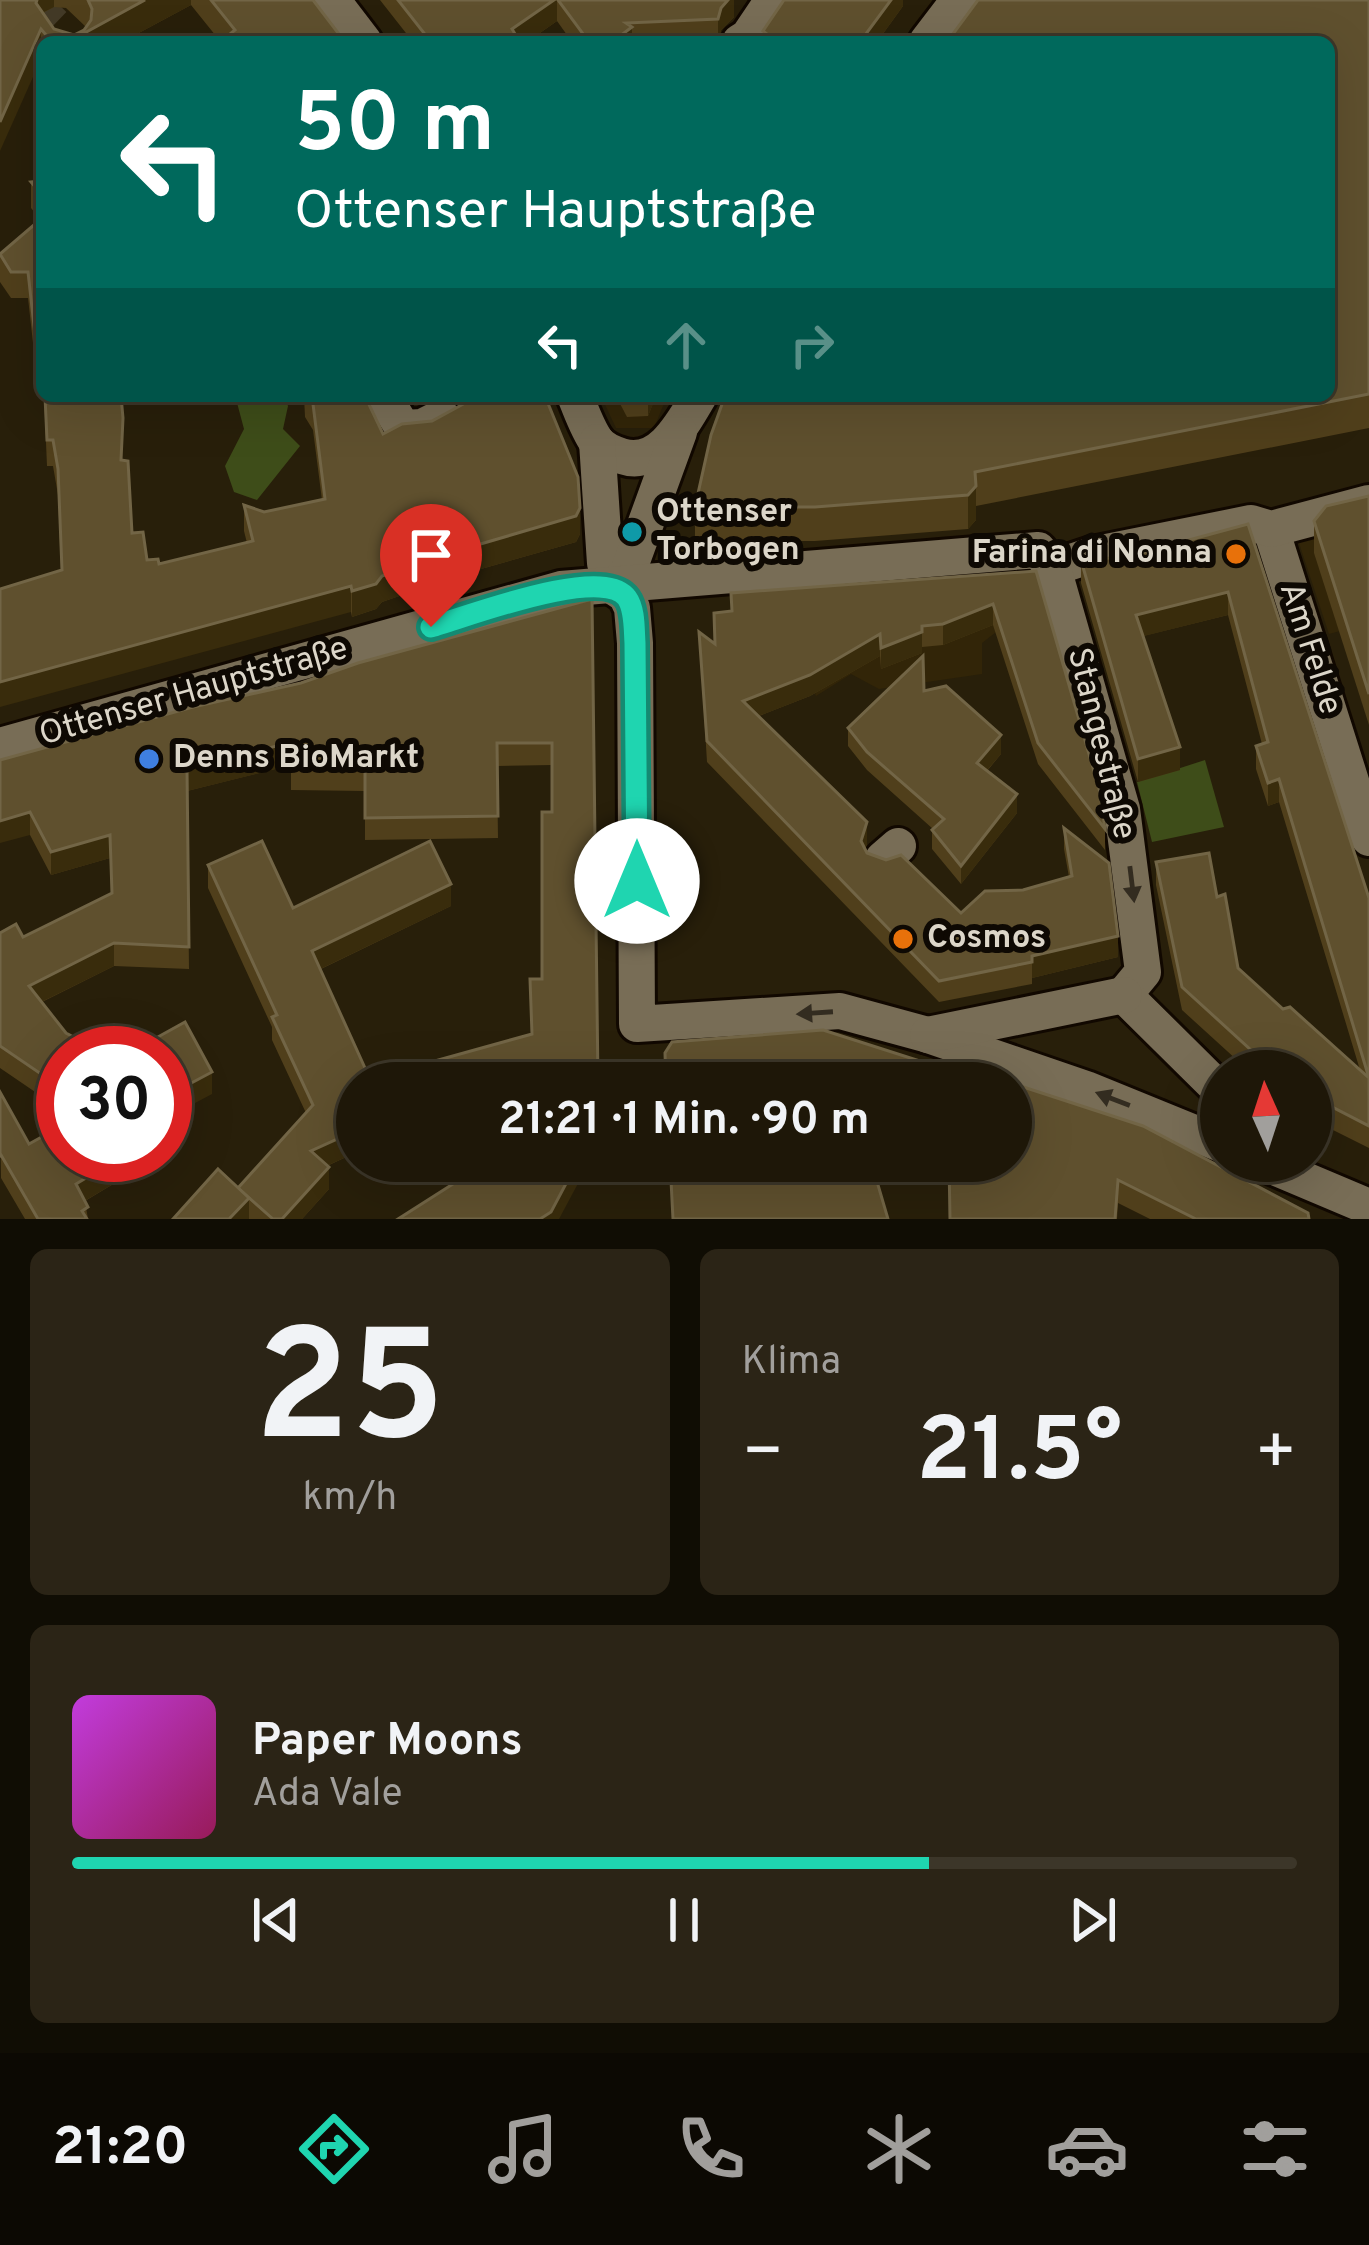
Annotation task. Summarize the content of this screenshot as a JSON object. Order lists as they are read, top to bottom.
{
  "streets": {
    "street": ["Am Felde", "Ottenser Hauptstraße", "Stangestraße"]
  },
  "crossings": [
    ["Ottenser Hauptstraße", "Stangestraße"]
  ],
  "one_way": ["Stangestraße"],
  "places": [
    "Ottenser Torbogen",
    "Farina di Nonna",
    "Denns BioMarkt",
    "Cosmos"
  ],
  "north": "top",
  "page": {
    "turn": ["50 m", "Ottenser Hauptstraße"],
    "limit": "30",
    "trip": "21:21 · 1 Min. · 90 m",
    "tile": [
      ["25", "km/h"],
      "Klima"
    ],
    "heat": ["−", "21.5°", "+"],
    "song": ["Paper Moons", "Ada Vale"],
    "tabs": "21:20"
  }
}
